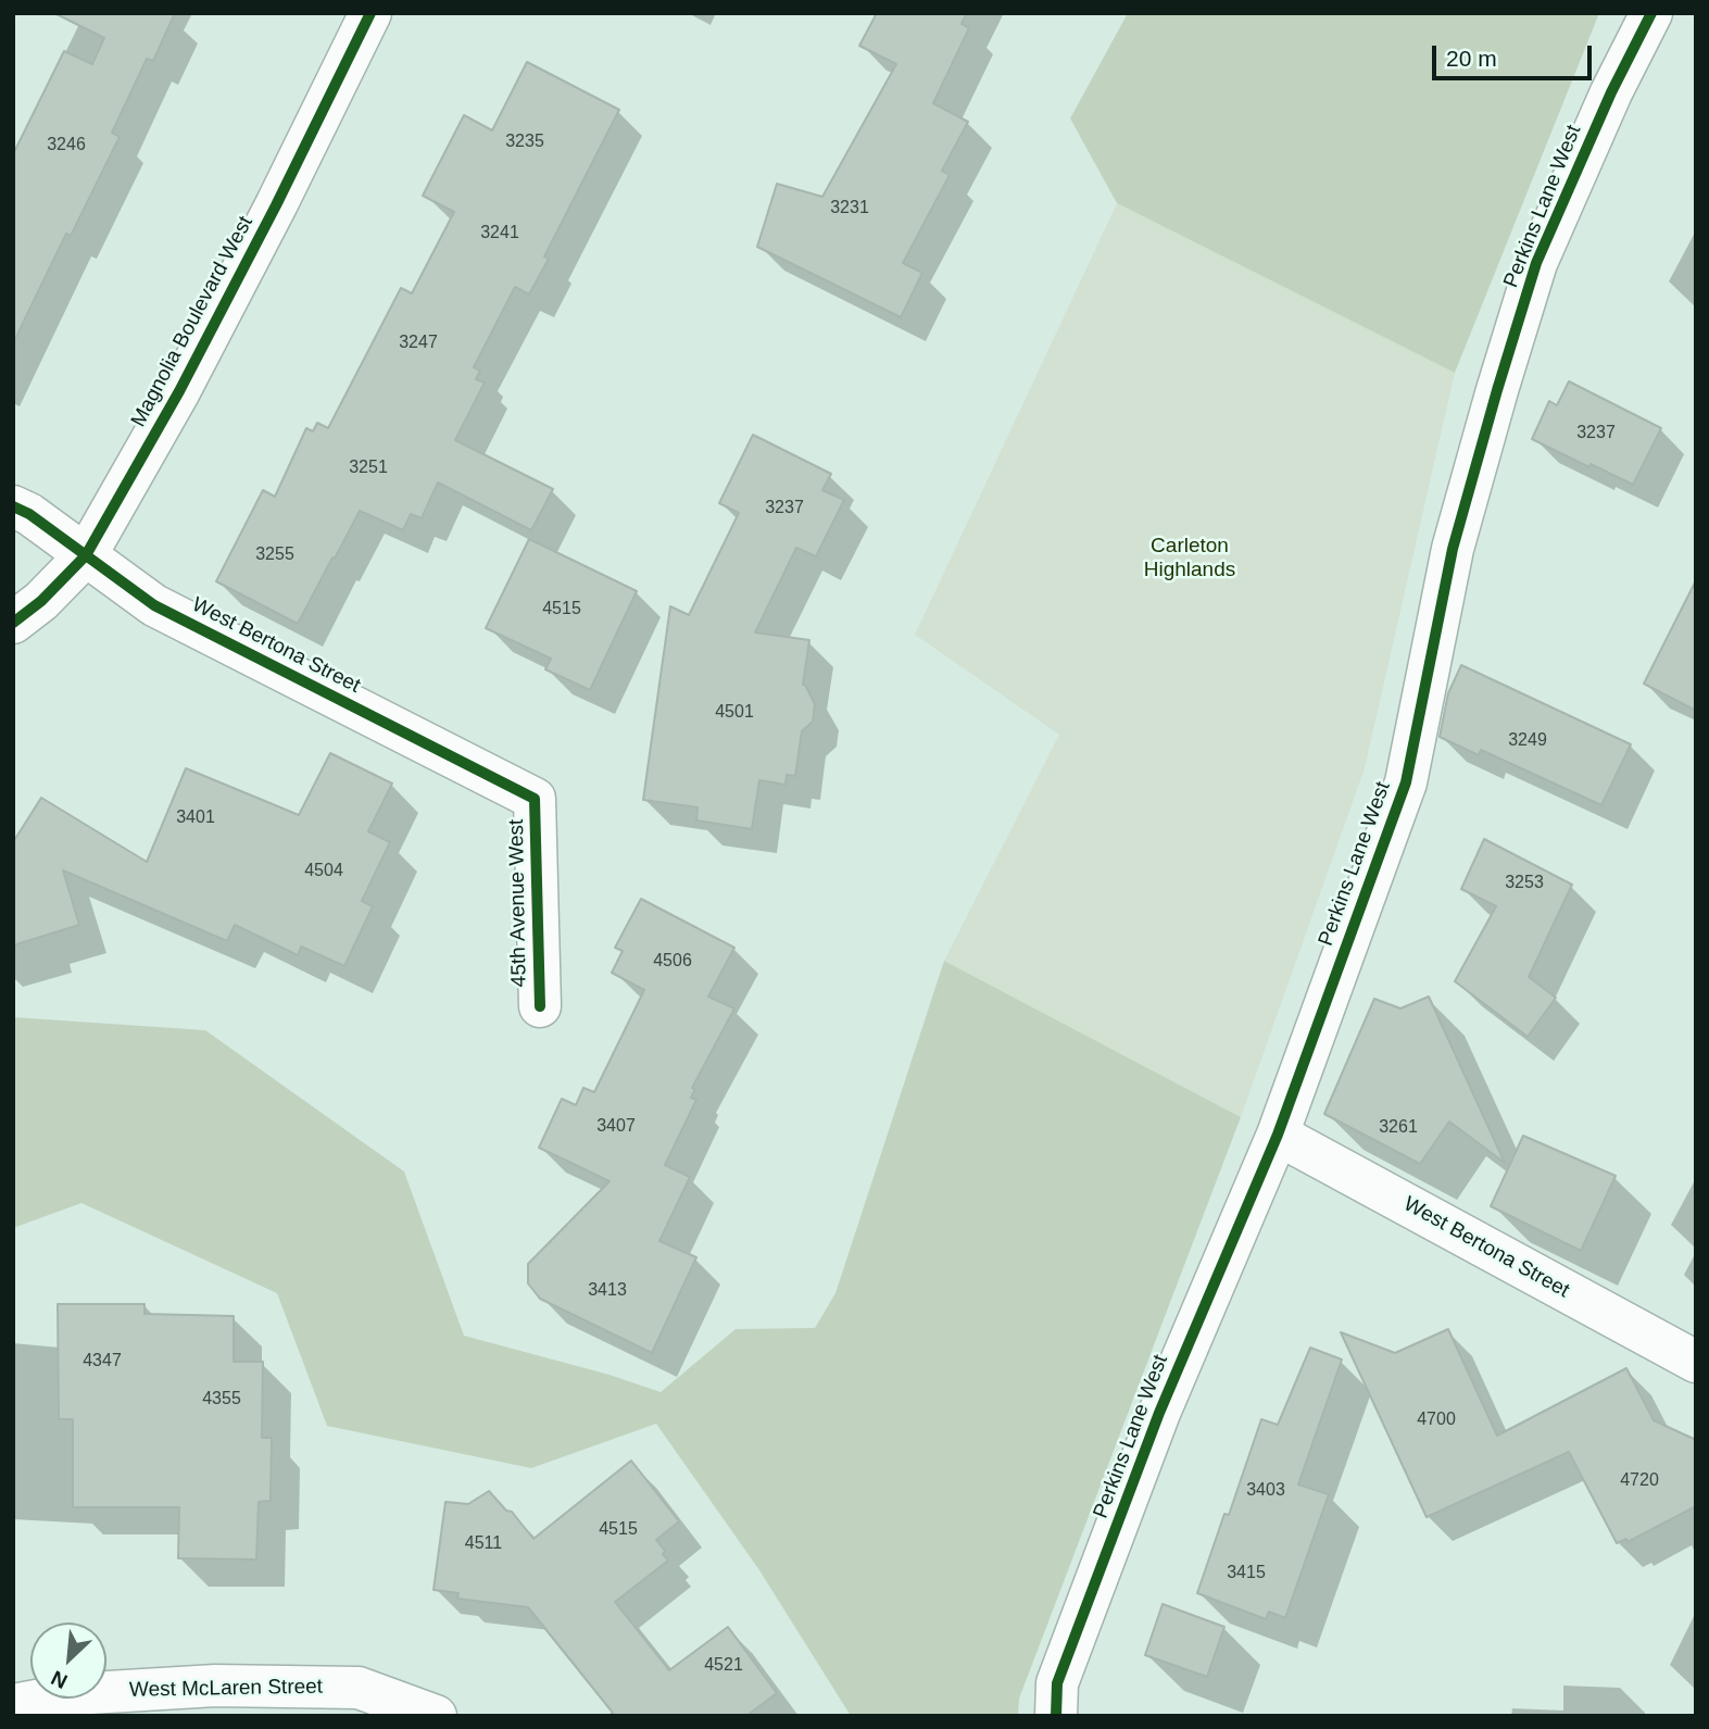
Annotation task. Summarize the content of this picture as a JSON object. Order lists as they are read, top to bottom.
{
  "streets": {
    "street": [
      "Perkins Lane West",
      "Magnolia Boulevard West",
      "West Bertona Street",
      "45th Avenue West",
      "West McLaren Street"
    ]
  },
  "crossings": [
    ["Perkins Lane West", "West Bertona Street"],
    ["Magnolia Boulevard West", "West Bertona Street"],
    ["West Bertona Street", "45th Avenue West"]
  ],
  "parks": ["Carleton Highlands"],
  "house_numbers": [
    "3235",
    "3246",
    "3231",
    "3241",
    "3247",
    "3237",
    "3251",
    "3237",
    "3255",
    "4515",
    "4501",
    "3249",
    "3401",
    "4504",
    "3253",
    "4506",
    "3407",
    "3261",
    "3413",
    "4347",
    "4355",
    "4700",
    "4720",
    "3403",
    "4515",
    "4511",
    "3415",
    "4521"
  ],
  "scale_bar": "20 m",
  "north": "bottom left"
}
